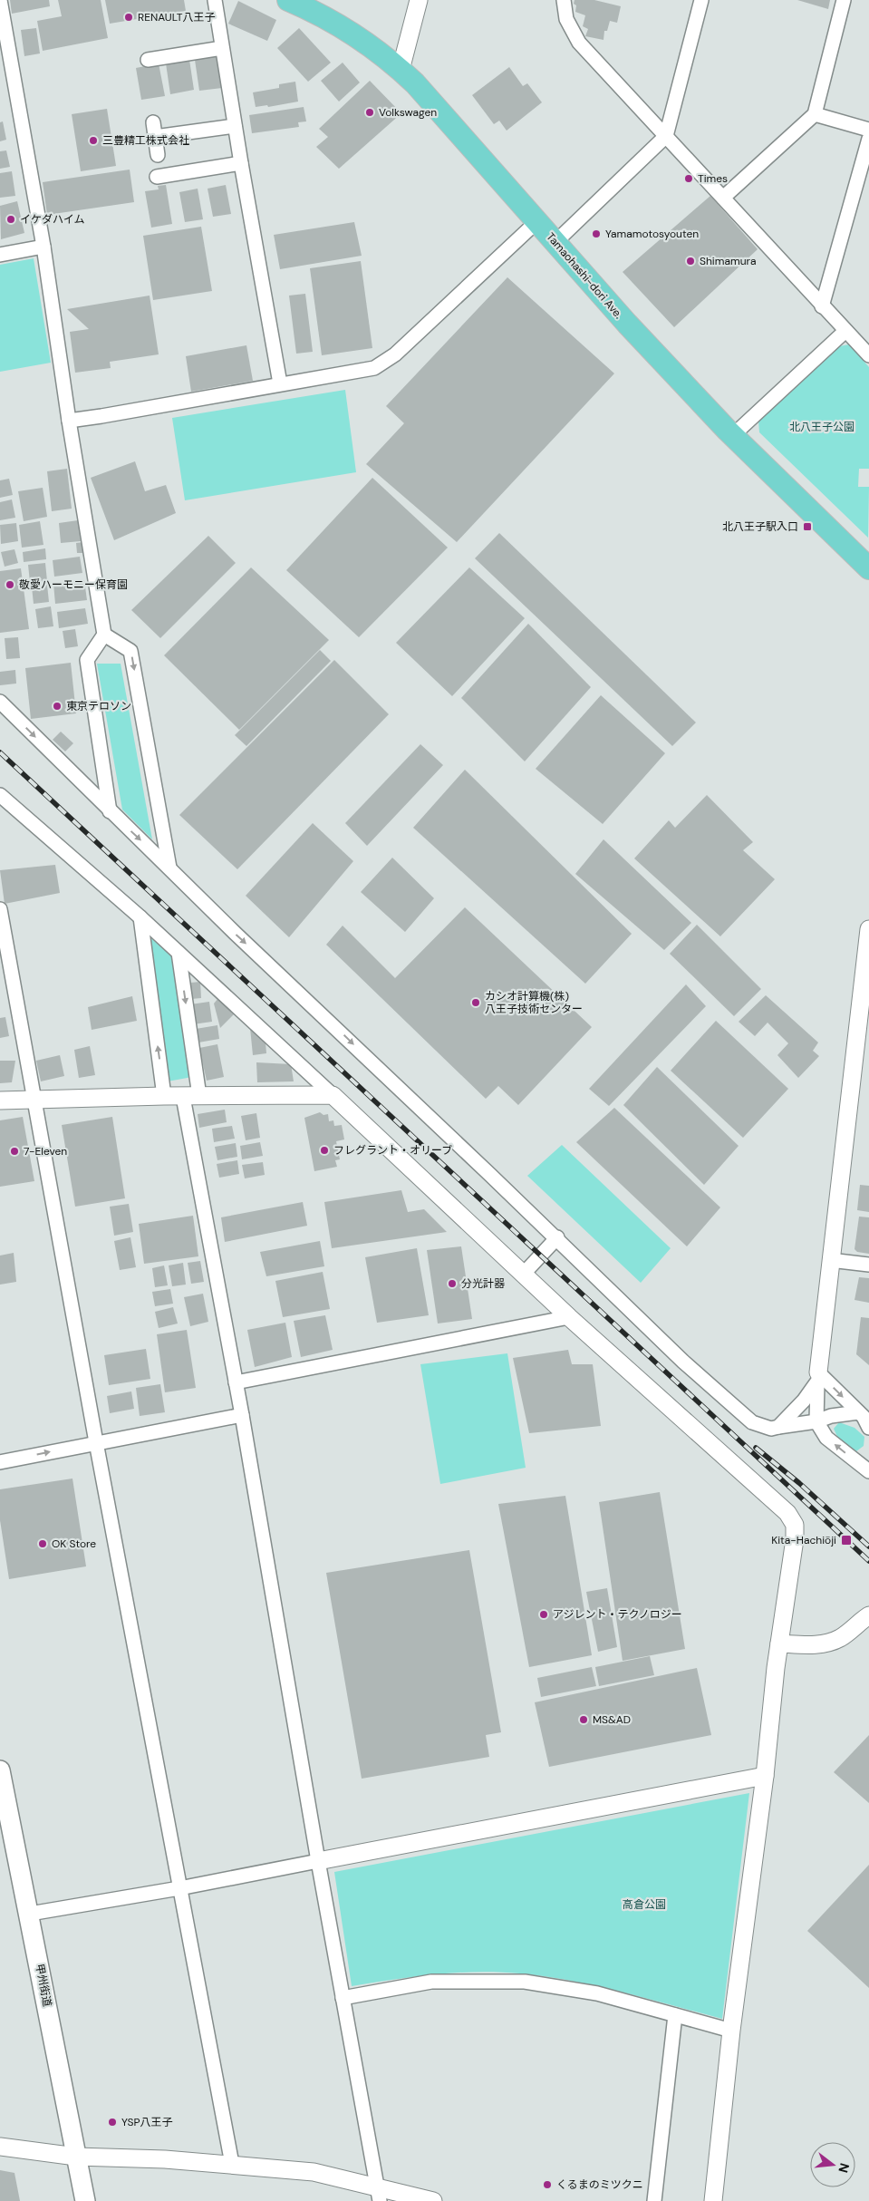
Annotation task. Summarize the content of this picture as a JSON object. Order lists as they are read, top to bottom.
{
  "streets": {
    "main road": ["Tamaohashi-dori Ave.", "甲州街道"]
  },
  "parks": ["北八王子公園", "高倉公園"],
  "places": {
    "other": [
      "RENAULT八王子",
      "Volkswagen",
      "三豊精工株式会社",
      "Times",
      "イケダハイム",
      "Yamamotosyouten",
      "Shimamura",
      "敬愛ハーモニー保育園",
      "東京テロソン",
      "カシオ計算機(株) 八王子技術センター",
      "フレグラント・オリーブ",
      "7-Eleven",
      "分光計器",
      "OK Store",
      "アジレント・テクノロジー",
      "MS&AD",
      "YSP八王子",
      "くるまのミツクニ"
    ],
    "transit": ["北八王子駅入口", "Kita-Hachiōji"]
  },
  "north": "right"
}
